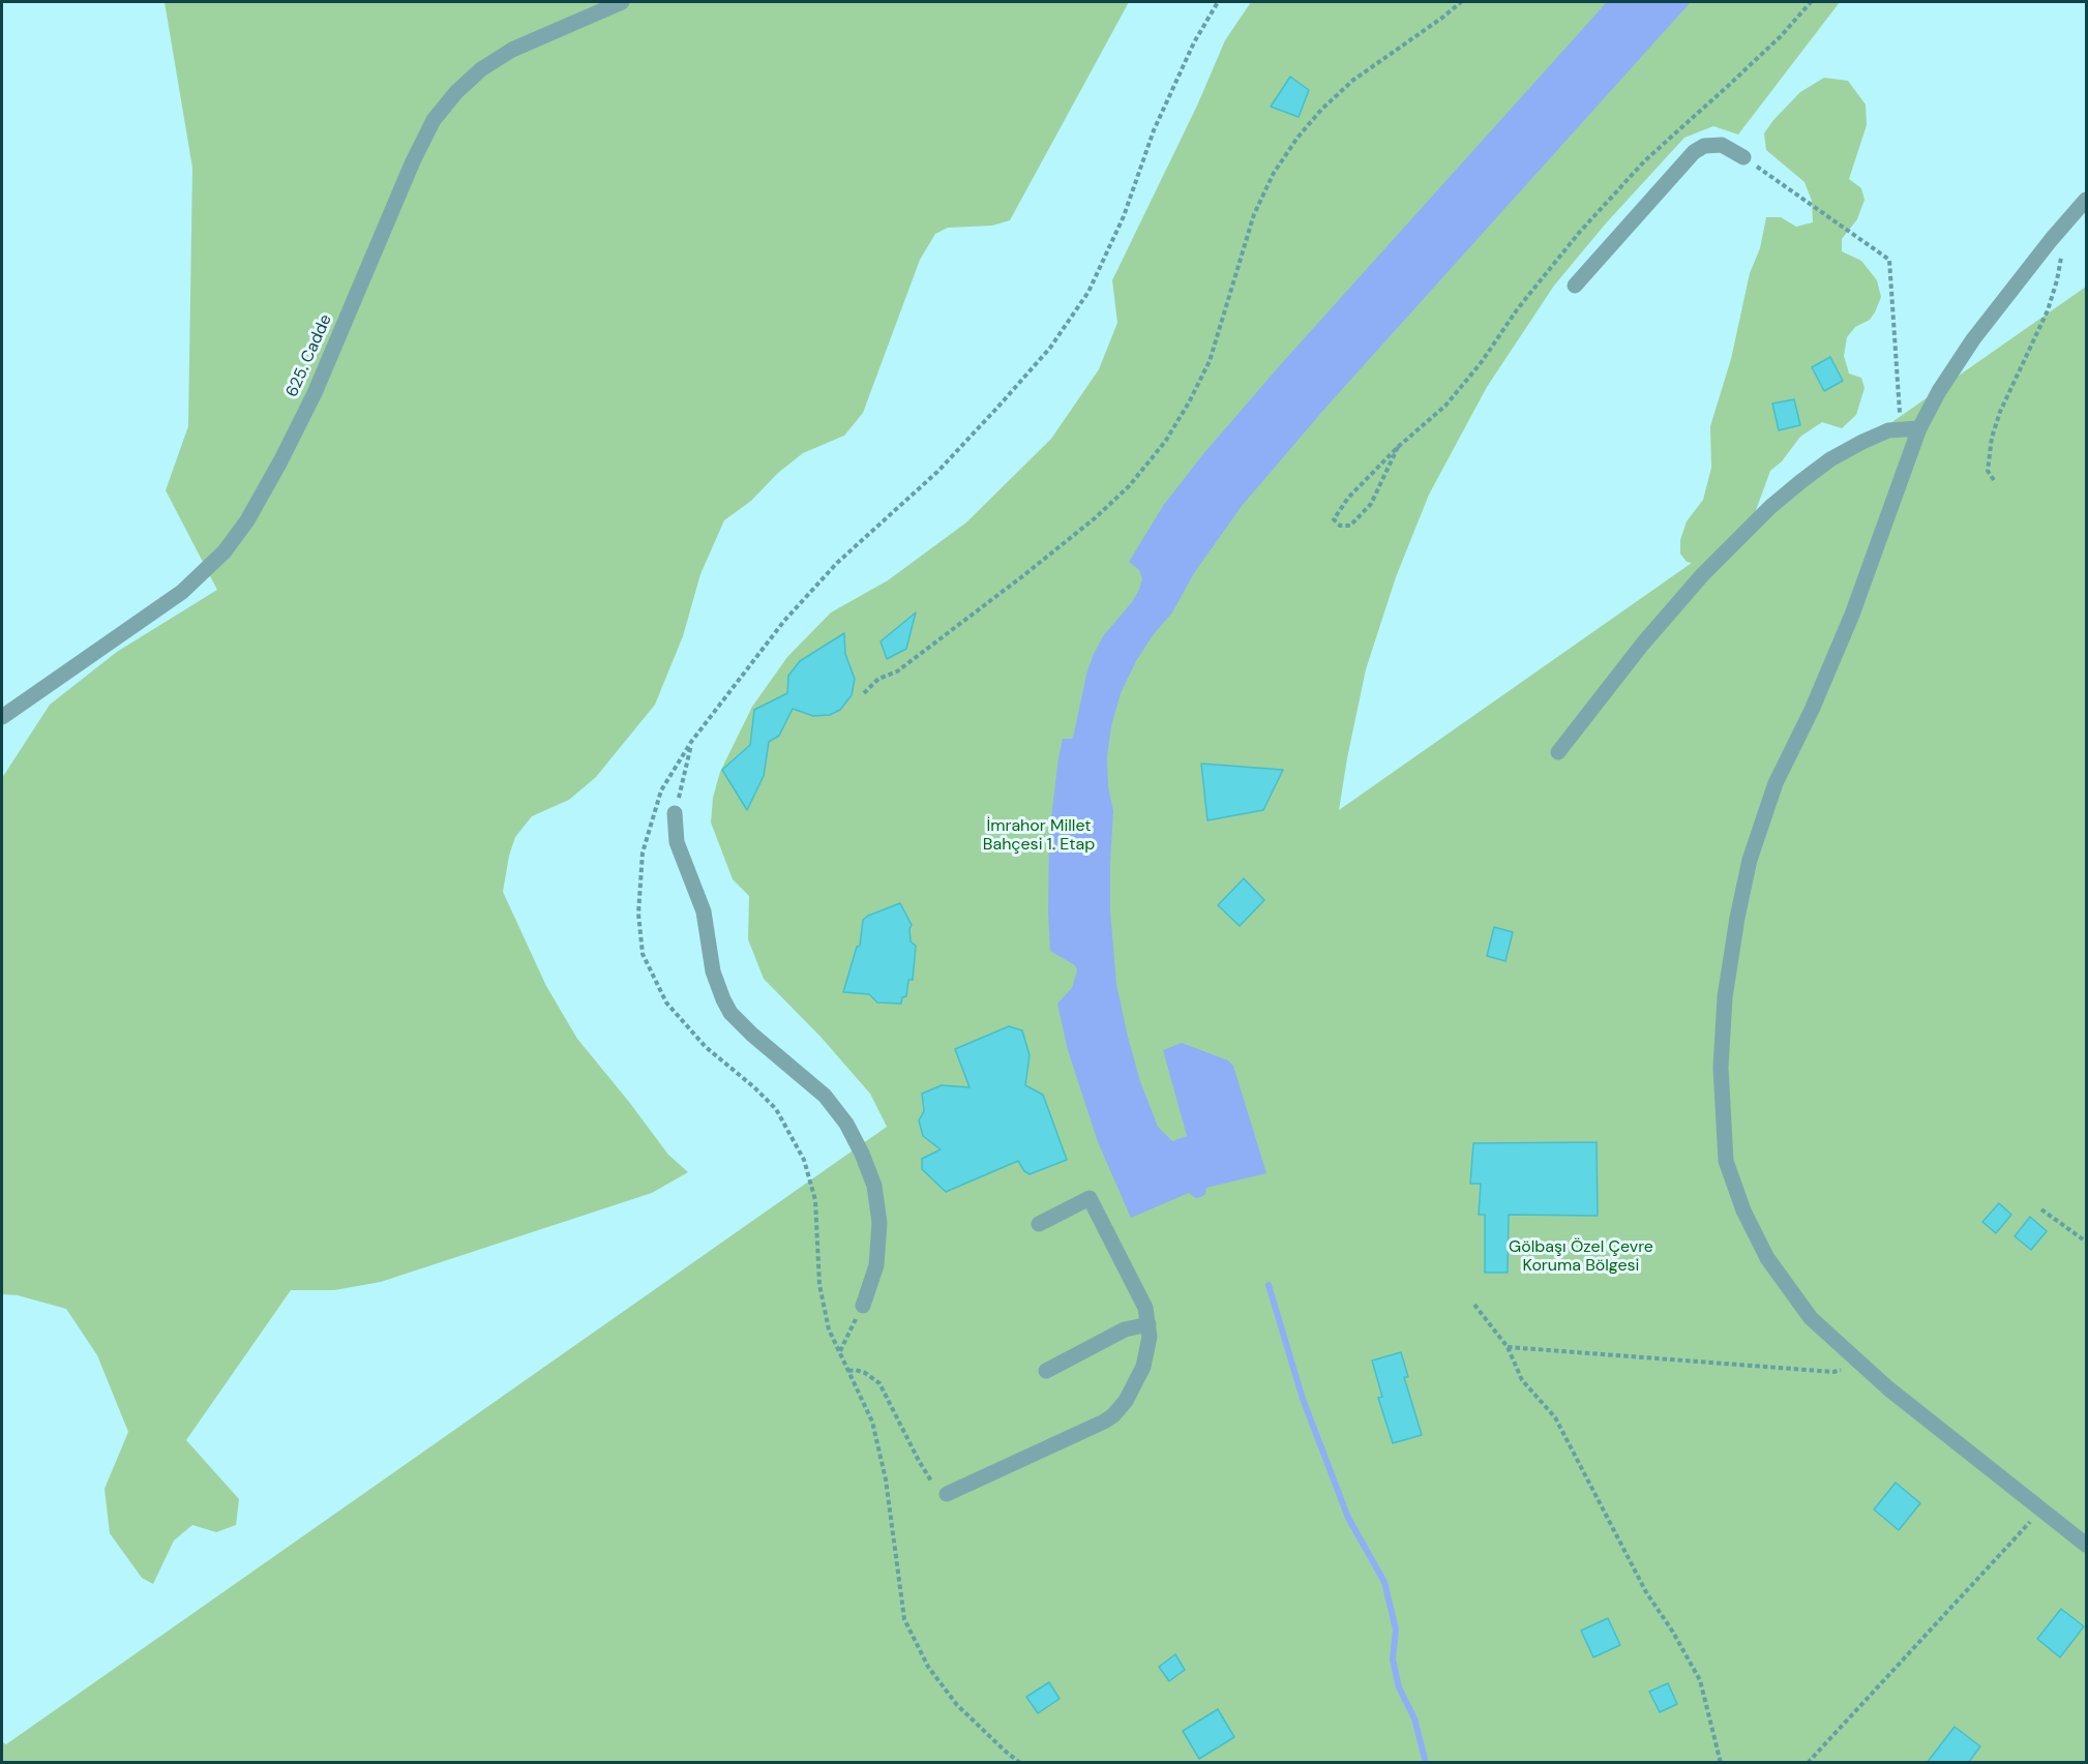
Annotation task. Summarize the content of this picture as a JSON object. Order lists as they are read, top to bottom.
{
  "streets": {
    "street": ["625. Cadde"]
  },
  "parks": ["İmrahor Millet Bahçesi 1. Etap", "Gölbaşı Özel Çevre Koruma Bölgesi"]
}
